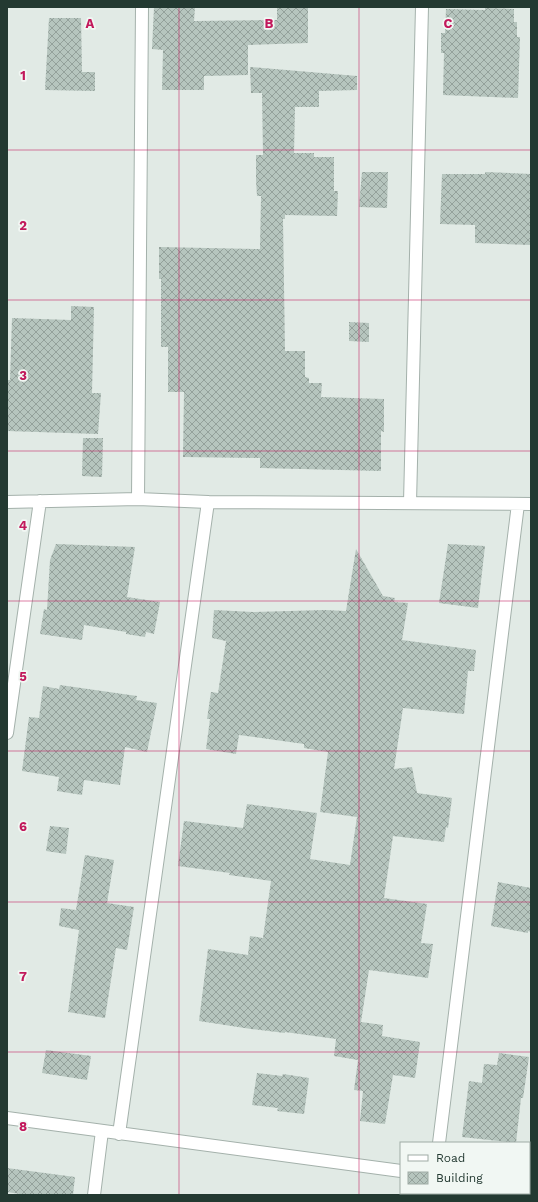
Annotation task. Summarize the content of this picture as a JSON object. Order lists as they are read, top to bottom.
{
  "legend": ["Road", "Building"],
  "grid": {
    "columns": ["A", "B", "C"],
    "rows": [
      "1",
      "2",
      "3",
      "4",
      "5",
      "6",
      "7",
      "8"
    ]
  }
}
